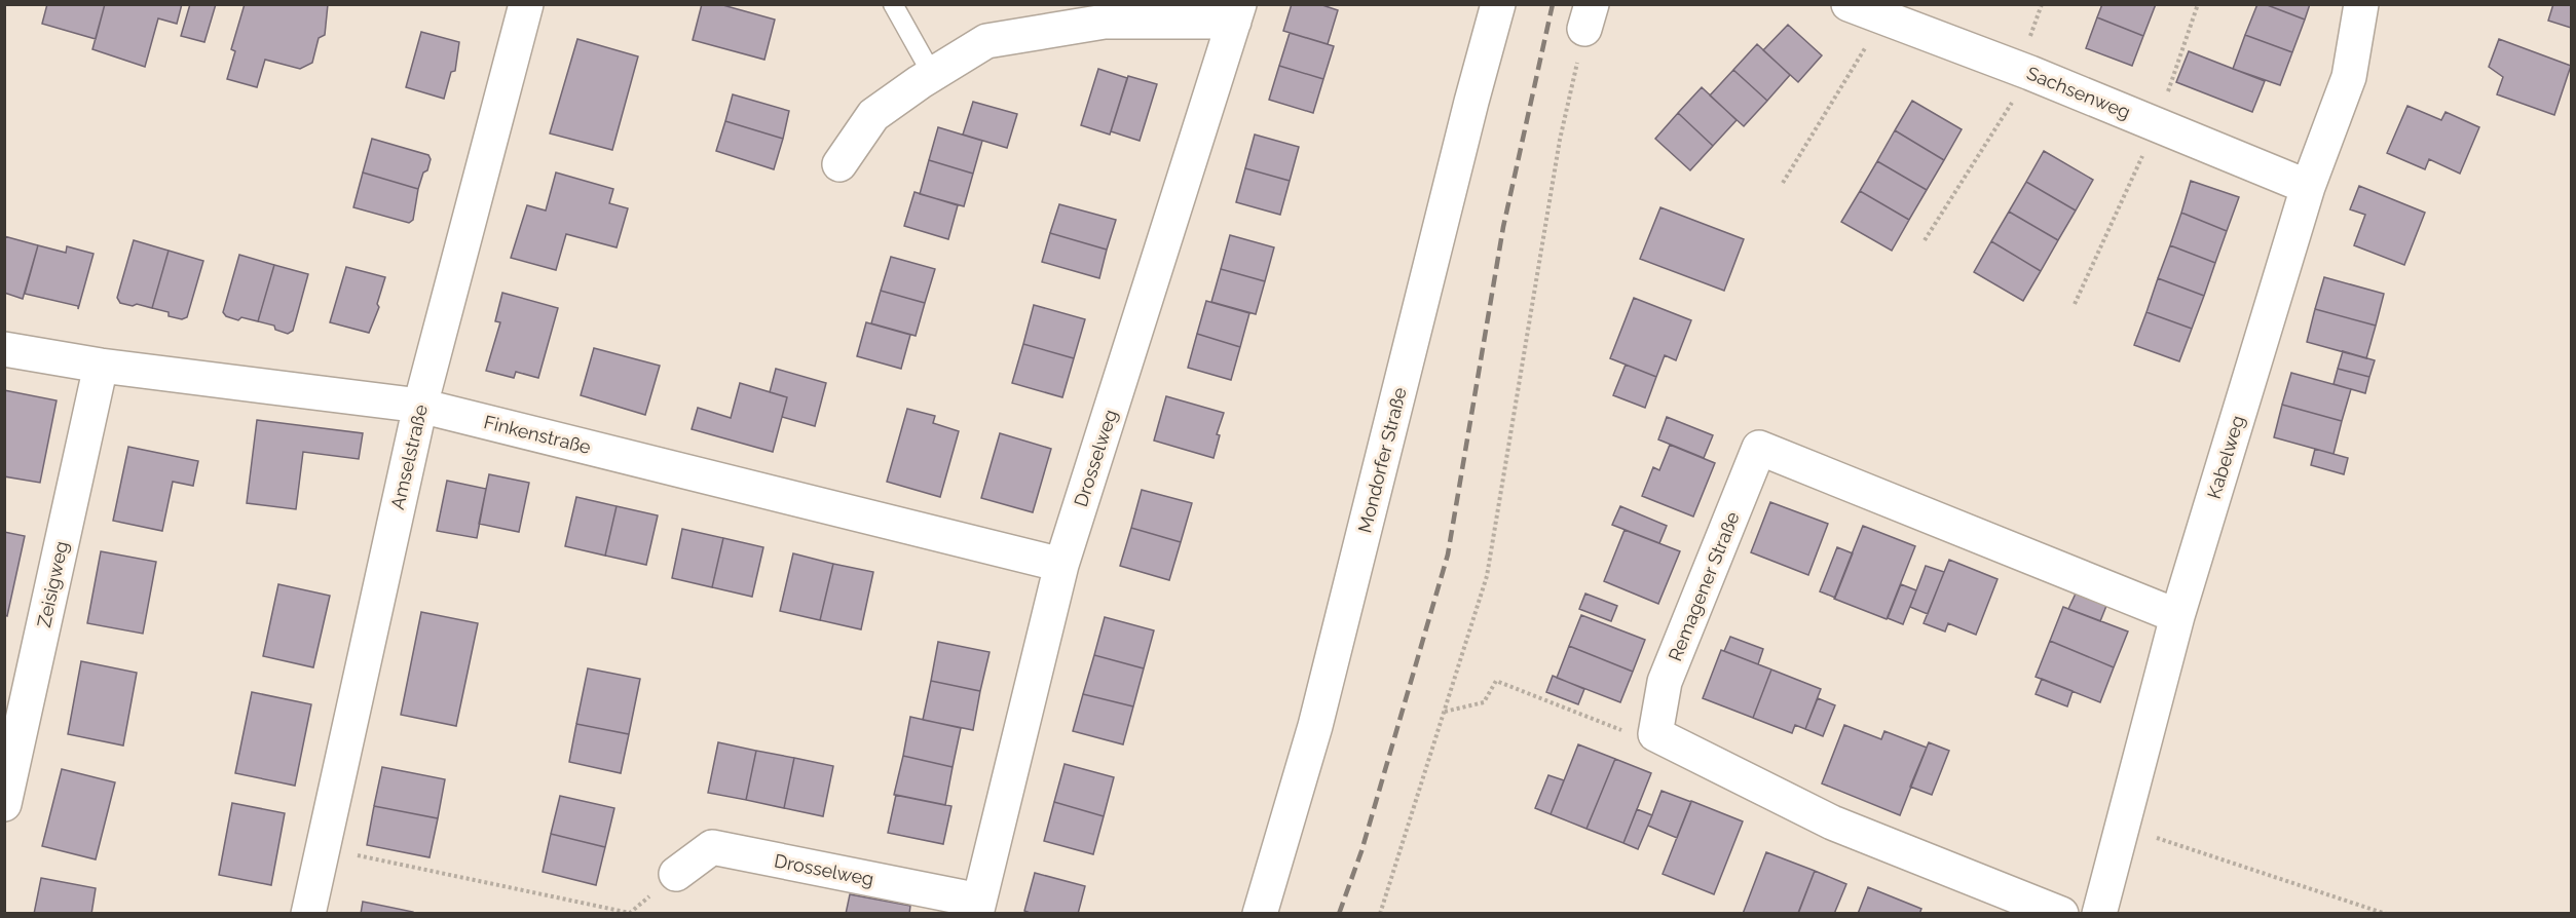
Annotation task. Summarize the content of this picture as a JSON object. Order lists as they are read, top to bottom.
{
  "streets": {
    "street": [
      "Sachsenweg",
      "Finkenstraße",
      "Amselstraße",
      "Kabelweg",
      "Drosselweg",
      "Mondorfer Straße",
      "Zeisigweg",
      "Remagener Straße"
    ]
  },
  "crossings": [
    ["Sachsenweg", "Kabelweg"],
    ["Finkenstraße", "Amselstraße"],
    ["Finkenstraße", "Drosselweg"],
    ["Finkenstraße", "Zeisigweg"],
    ["Kabelweg", "Remagener Straße"]
  ]
}
